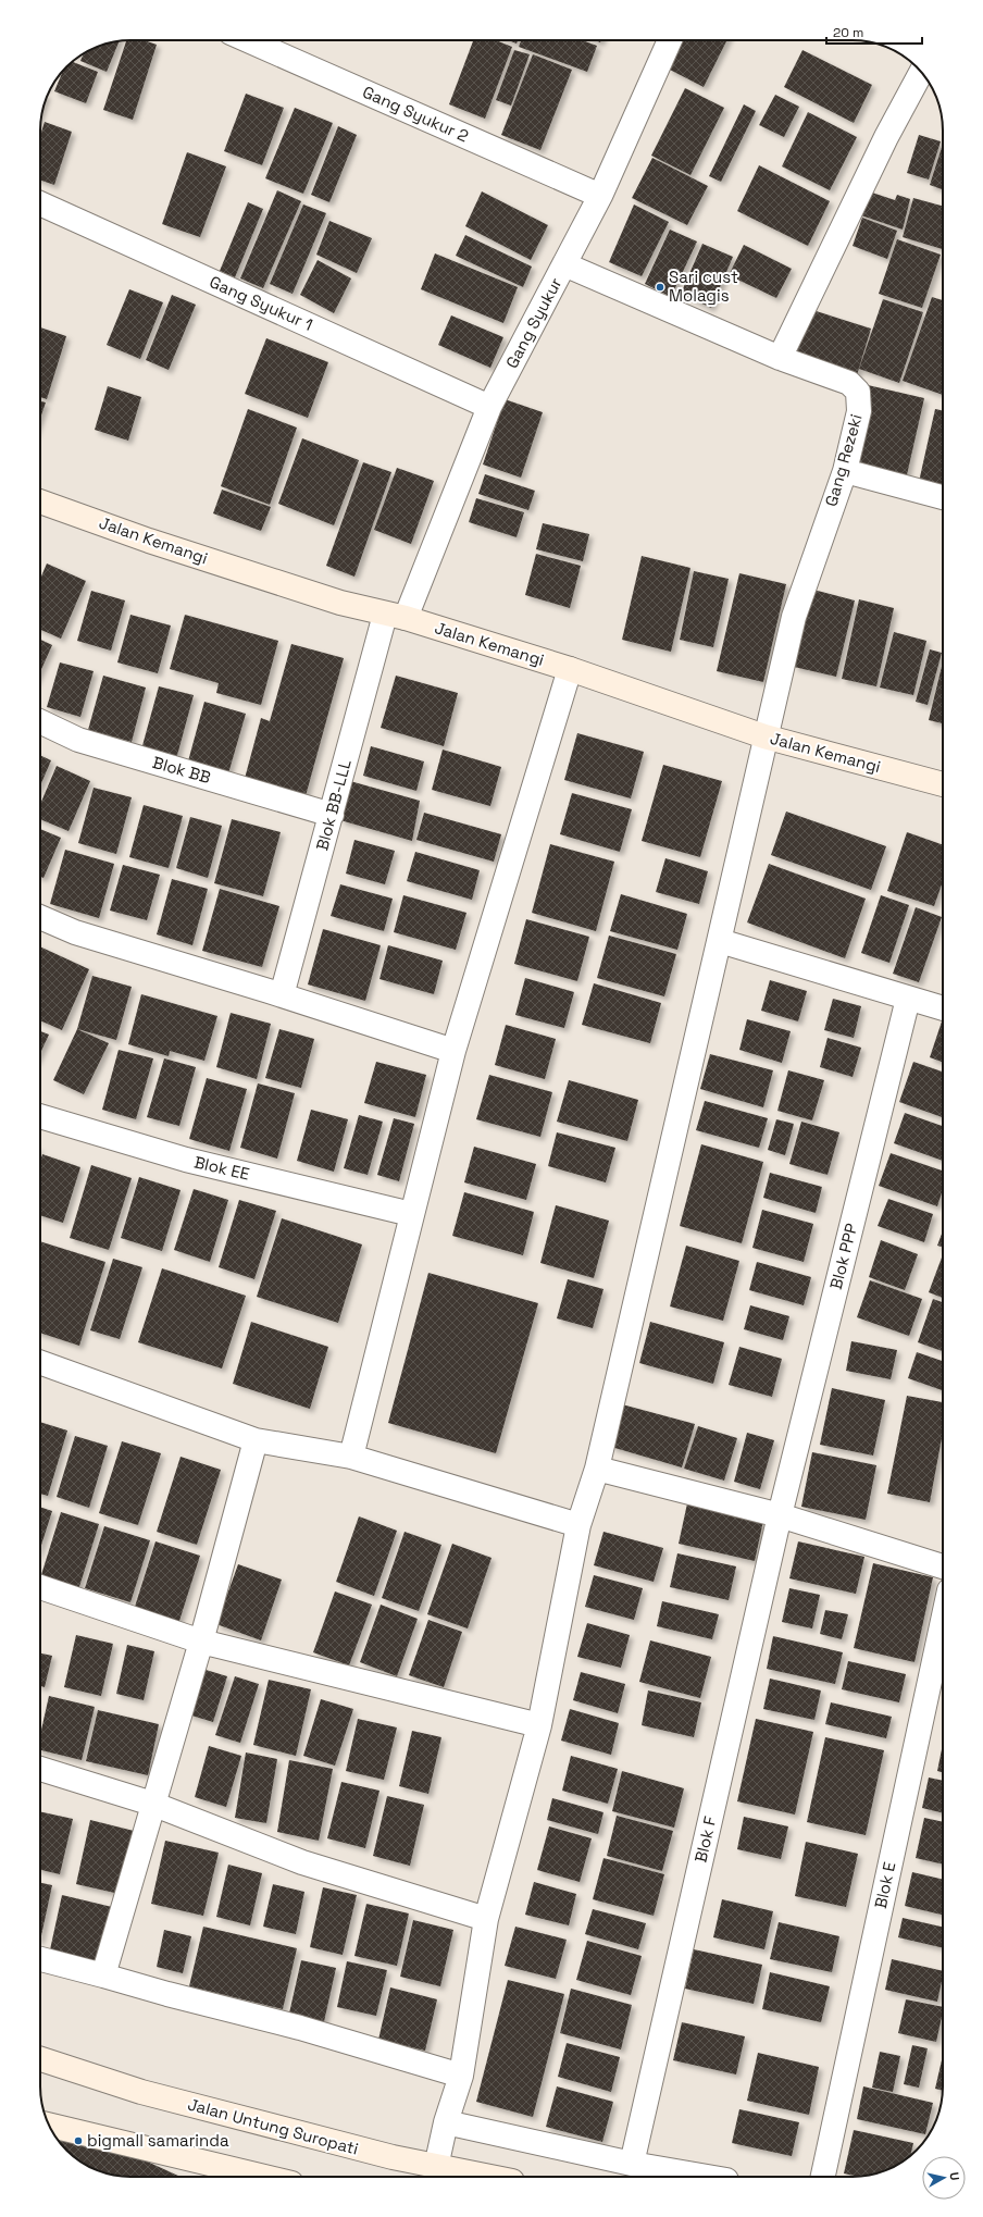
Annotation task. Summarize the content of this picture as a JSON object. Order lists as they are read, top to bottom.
{
  "streets": {
    "street": [
      "Gang Syukur 2",
      "Gang Syukur 1",
      "Gang Syukur",
      "Gang Rezeki",
      "Jalan Kemangi",
      "Blok BB",
      "Blok BB-LLL",
      "Blok EE",
      "Blok PPP",
      "Blok F",
      "Blok E",
      "Jalan Untung Suropati"
    ]
  },
  "crossings": [
    ["Gang Syukur 2", "Gang Syukur"],
    ["Gang Syukur 1", "Gang Syukur"],
    ["Gang Syukur", "Gang Rezeki"],
    ["Gang Syukur", "Jalan Kemangi"],
    ["Gang Syukur", "Blok BB-LLL"],
    ["Gang Rezeki", "Jalan Kemangi"],
    ["Gang Rezeki", "Jalan Untung Suropati"],
    ["Jalan Kemangi", "Blok BB-LLL"],
    ["Blok BB", "Blok BB-LLL"],
    ["Blok PPP", "Blok F"]
  ],
  "places": ["Sari cust Molagis", "bigmall samarinda"],
  "scale_bar": "20 m",
  "north": "right"
}
